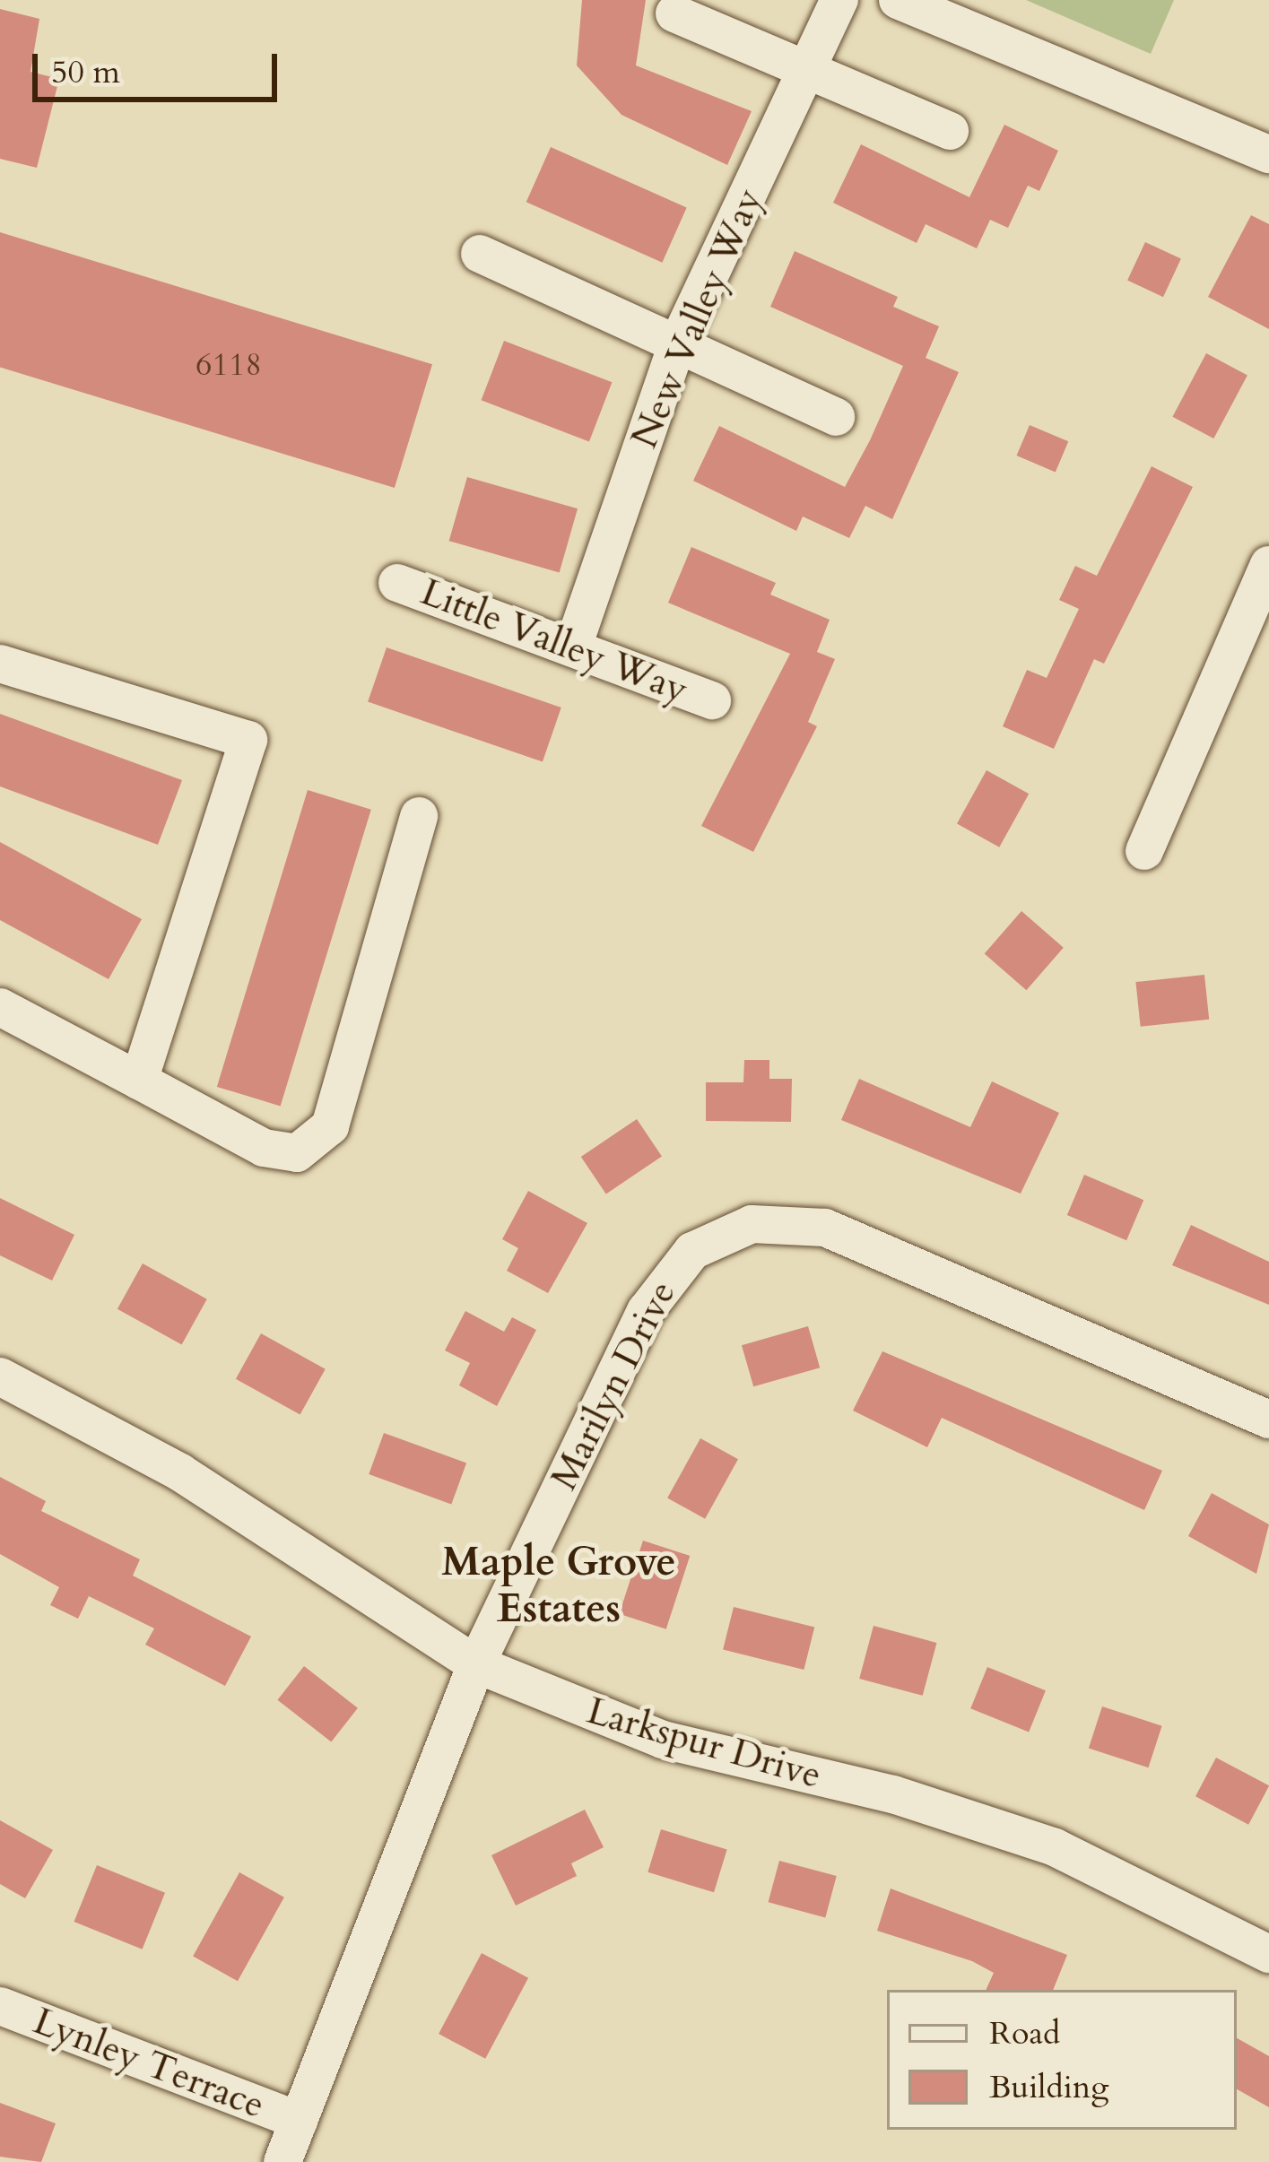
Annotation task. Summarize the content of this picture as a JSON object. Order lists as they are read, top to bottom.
{
  "streets": {
    "street": [
      "New Valley Way",
      "Little Valley Way",
      "Marilyn Drive",
      "Larkspur Drive",
      "Lynley Terrace"
    ]
  },
  "crossings": [
    ["New Valley Way", "Little Valley Way"],
    ["Marilyn Drive", "Larkspur Drive"],
    ["Marilyn Drive", "Lynley Terrace"]
  ],
  "districts": ["Maple Grove Estates"],
  "house_numbers": ["6118"],
  "legend": ["Road", "Building"],
  "scale_bar": "50 m"
}
